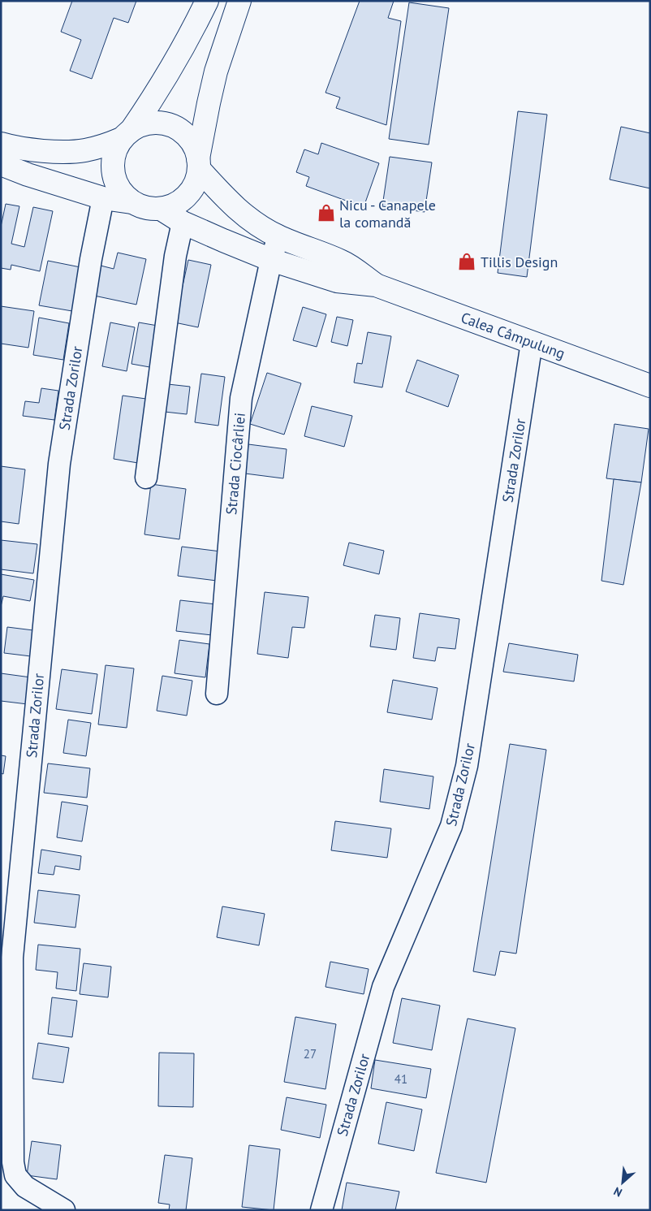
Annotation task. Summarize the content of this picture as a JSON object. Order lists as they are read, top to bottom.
{
  "streets": {
    "main road": ["Calea Câmpulung"],
    "street": ["Strada Zorilor", "Strada Ciocârliei"]
  },
  "crossings": [
    ["Calea Câmpulung", "Strada Zorilor"],
    ["Calea Câmpulung", "Strada Ciocârliei"]
  ],
  "places": {
    "shop": ["Nicu - Canapele la comandă", "Tillis Design"]
  },
  "house_numbers": ["27", "41"],
  "north": "bottom left"
}
